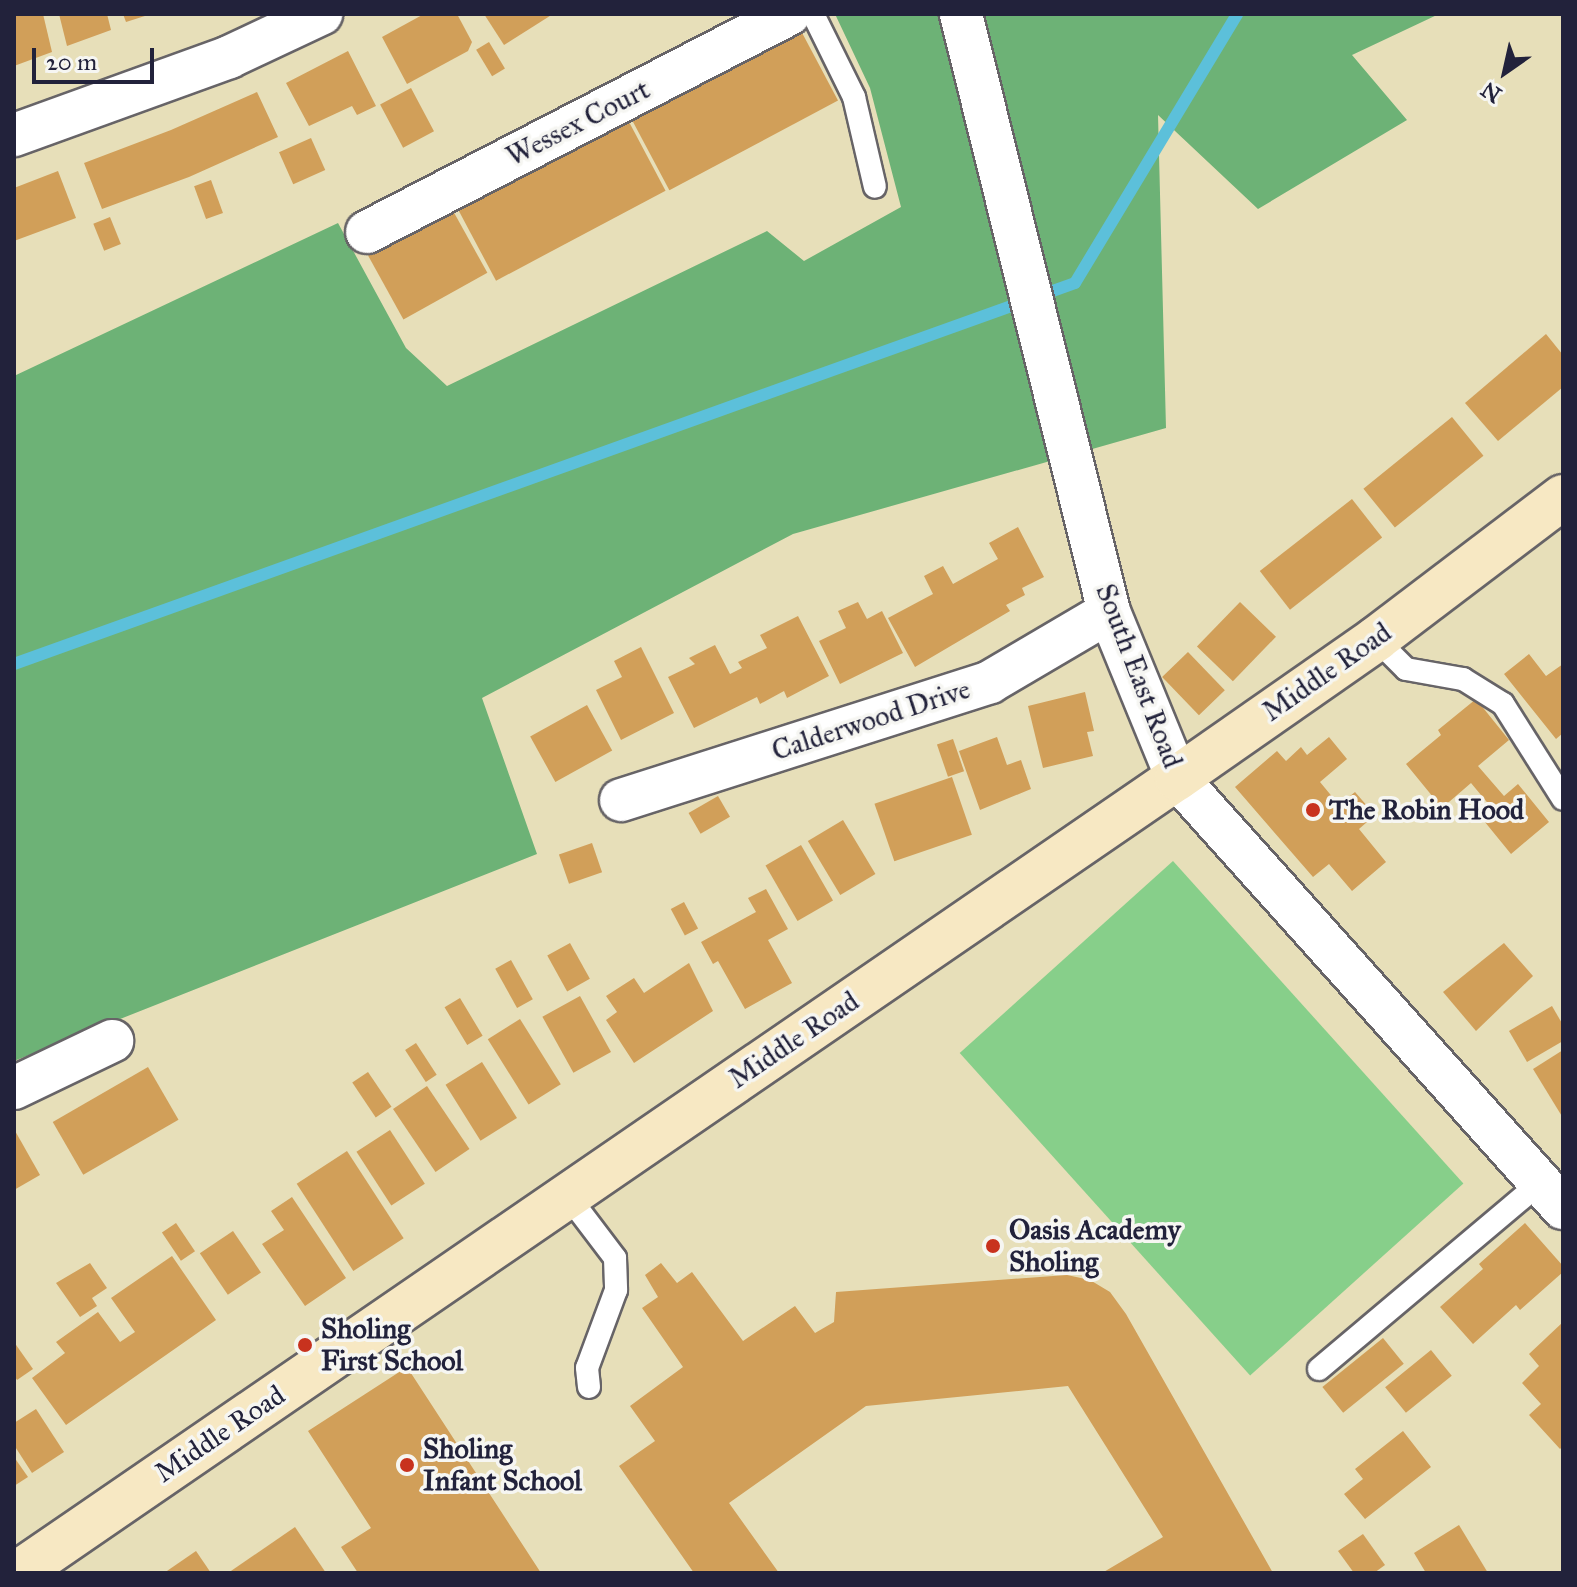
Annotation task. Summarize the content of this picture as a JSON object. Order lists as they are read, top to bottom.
{
  "streets": {
    "street": [
      "Wessex Court",
      "Middle Road",
      "South East Road",
      "Calderwood Drive"
    ]
  },
  "crossings": [
    ["Middle Road", "South East Road"],
    ["South East Road", "Calderwood Drive"]
  ],
  "places": [
    "The Robin Hood",
    "Oasis Academy Sholing",
    "Sholing First School",
    "Sholing Infant School"
  ],
  "scale_bar": "20 m",
  "north": "bottom left"
}
